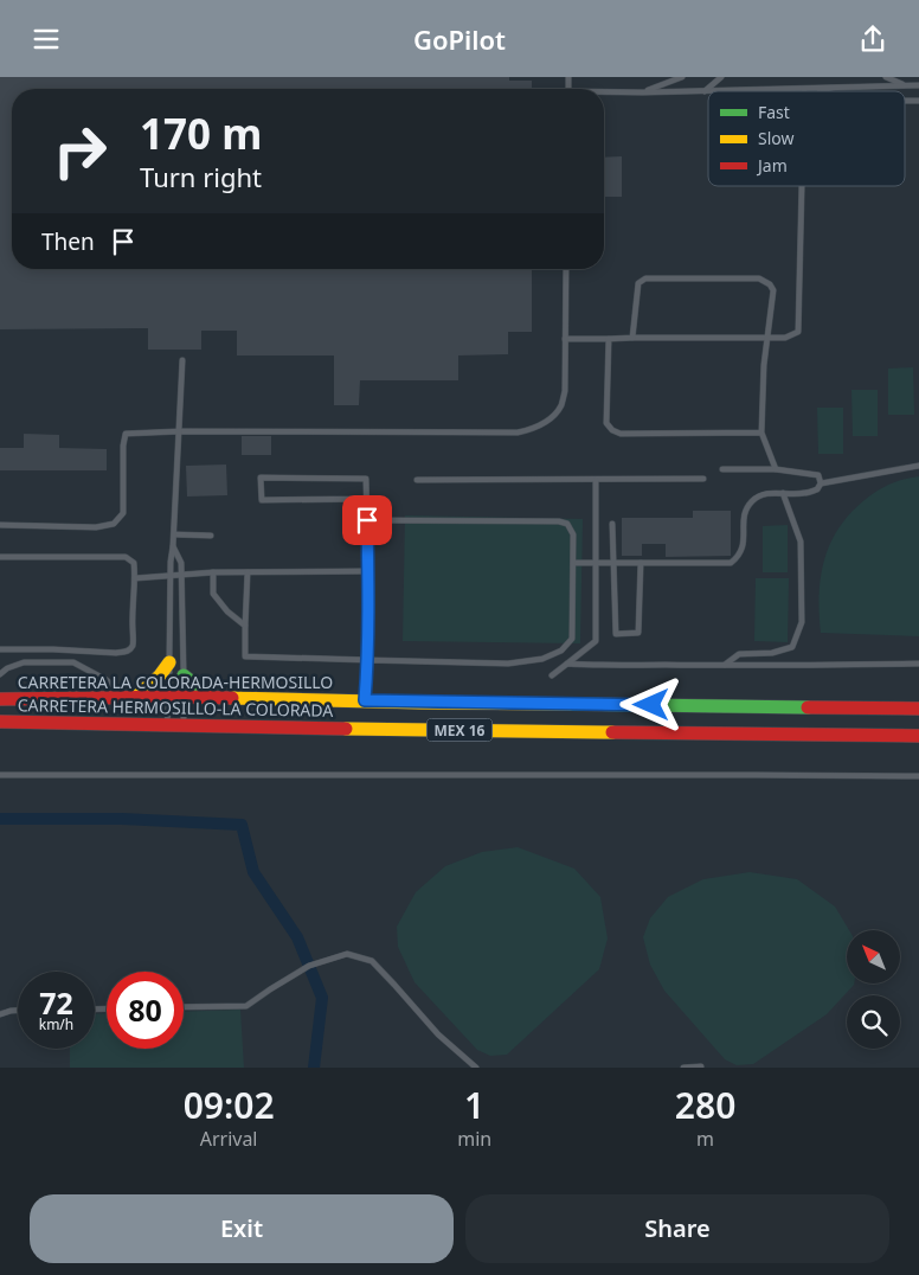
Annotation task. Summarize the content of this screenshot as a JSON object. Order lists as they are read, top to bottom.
{
  "streets": {
    "highway": ["CARRETERA LA COLORADA-HERMOSILLO", "CARRETERA HERMOSILLO-LA COLORADA", "MEX 16"]
  },
  "legend": ["Fast", "Slow", "Jam"],
  "north": "top left",
  "page": {
    "header": "GoPilot",
    "turn": ["170 m", "Turn right"],
    "then": "Then",
    "speed": "72 km/h",
    "limit": "80",
    "eta": [
      "09:02",
      "Arrival",
      "1",
      "min",
      "280",
      "m"
    ],
    "buttons": ["Exit", "Share"]
  }
}
